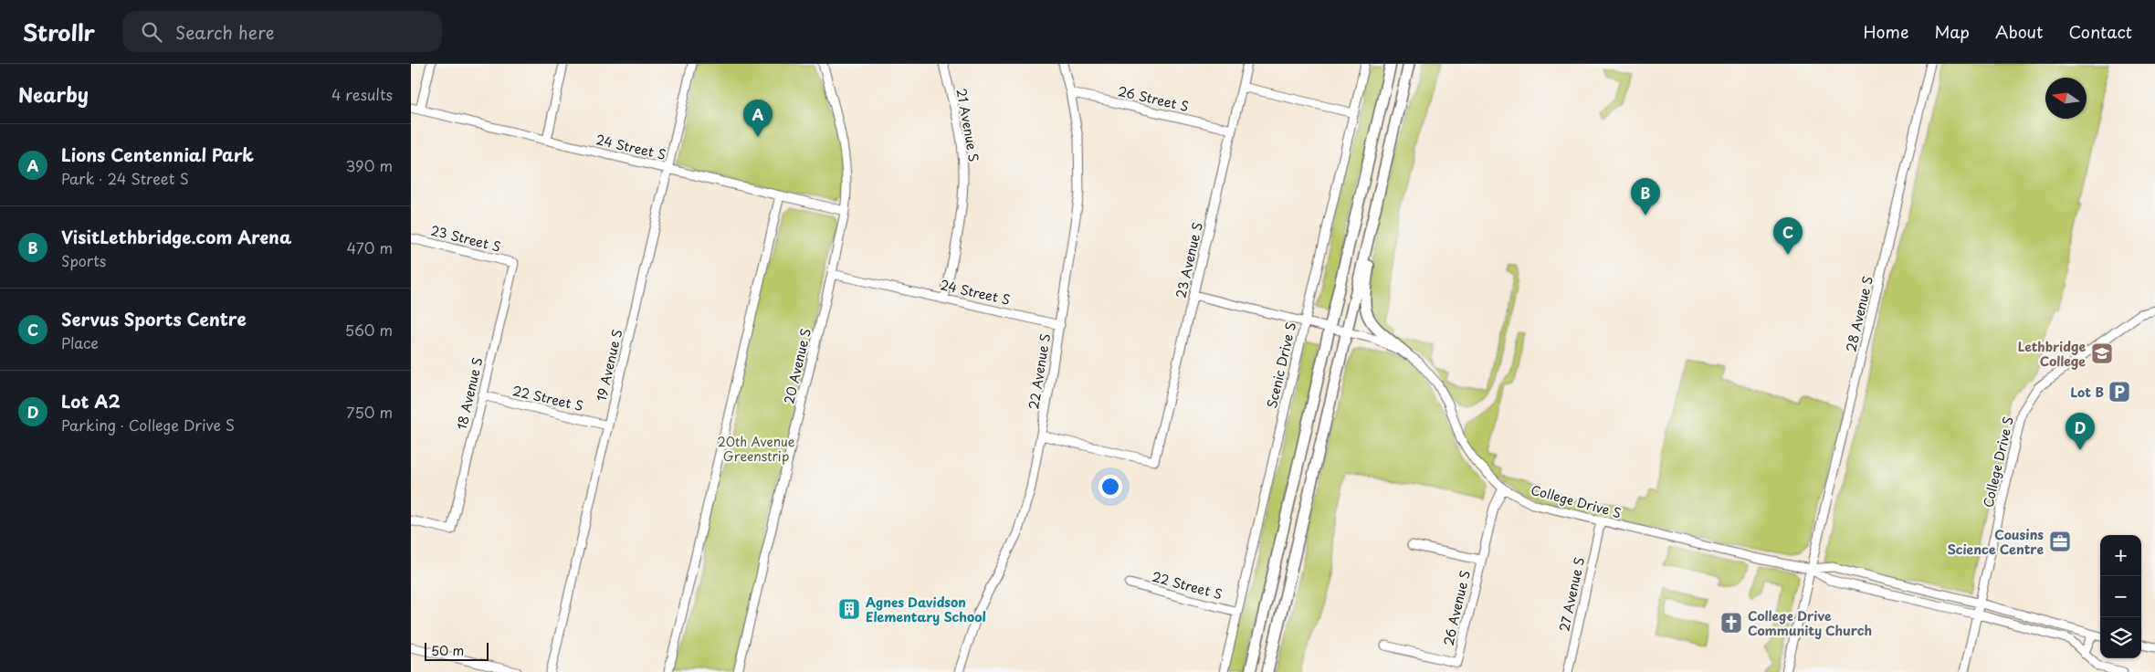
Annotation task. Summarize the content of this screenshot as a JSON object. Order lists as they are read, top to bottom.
{
  "streets": {
    "street": [
      "26 Street S",
      "21 Avenue S",
      "24 Street S",
      "23 Street S",
      "23 Avenue S",
      "28 Avenue S",
      "19 Avenue S",
      "Scenic Drive S",
      "20 Avenue S",
      "22 Avenue S",
      "18 Avenue S",
      "22 Street S",
      "College Drive S",
      "27 Avenue S",
      "26 Avenue S"
    ]
  },
  "crossings": [
    ["26 Street S", "23 Avenue S"],
    ["26 Street S", "22 Avenue S"],
    ["21 Avenue S", "24 Street S"],
    ["24 Street S", "19 Avenue S"],
    ["24 Street S", "20 Avenue S"],
    ["24 Street S", "22 Avenue S"],
    ["23 Street S", "18 Avenue S"],
    ["23 Avenue S", "22 Avenue S"],
    ["28 Avenue S", "College Drive S"],
    ["19 Avenue S", "22 Street S"],
    ["Scenic Drive S", "22 Street S"],
    ["18 Avenue S", "22 Street S"],
    ["College Drive S", "27 Avenue S"],
    ["College Drive S", "26 Avenue S"]
  ],
  "parks": ["20th Avenue Greenstrip"],
  "places": {
    "school or university": ["Lethbridge College"],
    "parking": ["Lot B"],
    "office": ["Cousins Science Centre"],
    "building": ["Agnes Davidson Elementary School"],
    "church": ["College Drive Community Church"]
  },
  "scale_bar": "50 m",
  "north": "left",
  "page": {
    "header": "Strollr",
    "search": "Search here",
    "nav": [
      "Home",
      "Map",
      "About",
      "Contact"
    ],
    "heading": ["Nearby", "4 results"],
    "pins": [
      "A",
      "B",
      "C",
      "D"
    ],
    "list": [
      {
        "mark": "A",
        "name": "Lions Centennial Park",
        "note": "Park · 24 Street S",
        "value": "390 m"
      },
      {
        "mark": "B",
        "name": "VisitLethbridge.com Arena",
        "note": "Sports",
        "value": "470 m"
      },
      {
        "mark": "C",
        "name": "Servus Sports Centre",
        "note": "Place",
        "value": "560 m"
      },
      {
        "mark": "D",
        "name": "Lot A2",
        "note": "Parking · College Drive S",
        "value": "750 m"
      }
    ],
    "map_buttons": ["+", "−"],
    "scale": "50 m"
  }
}
